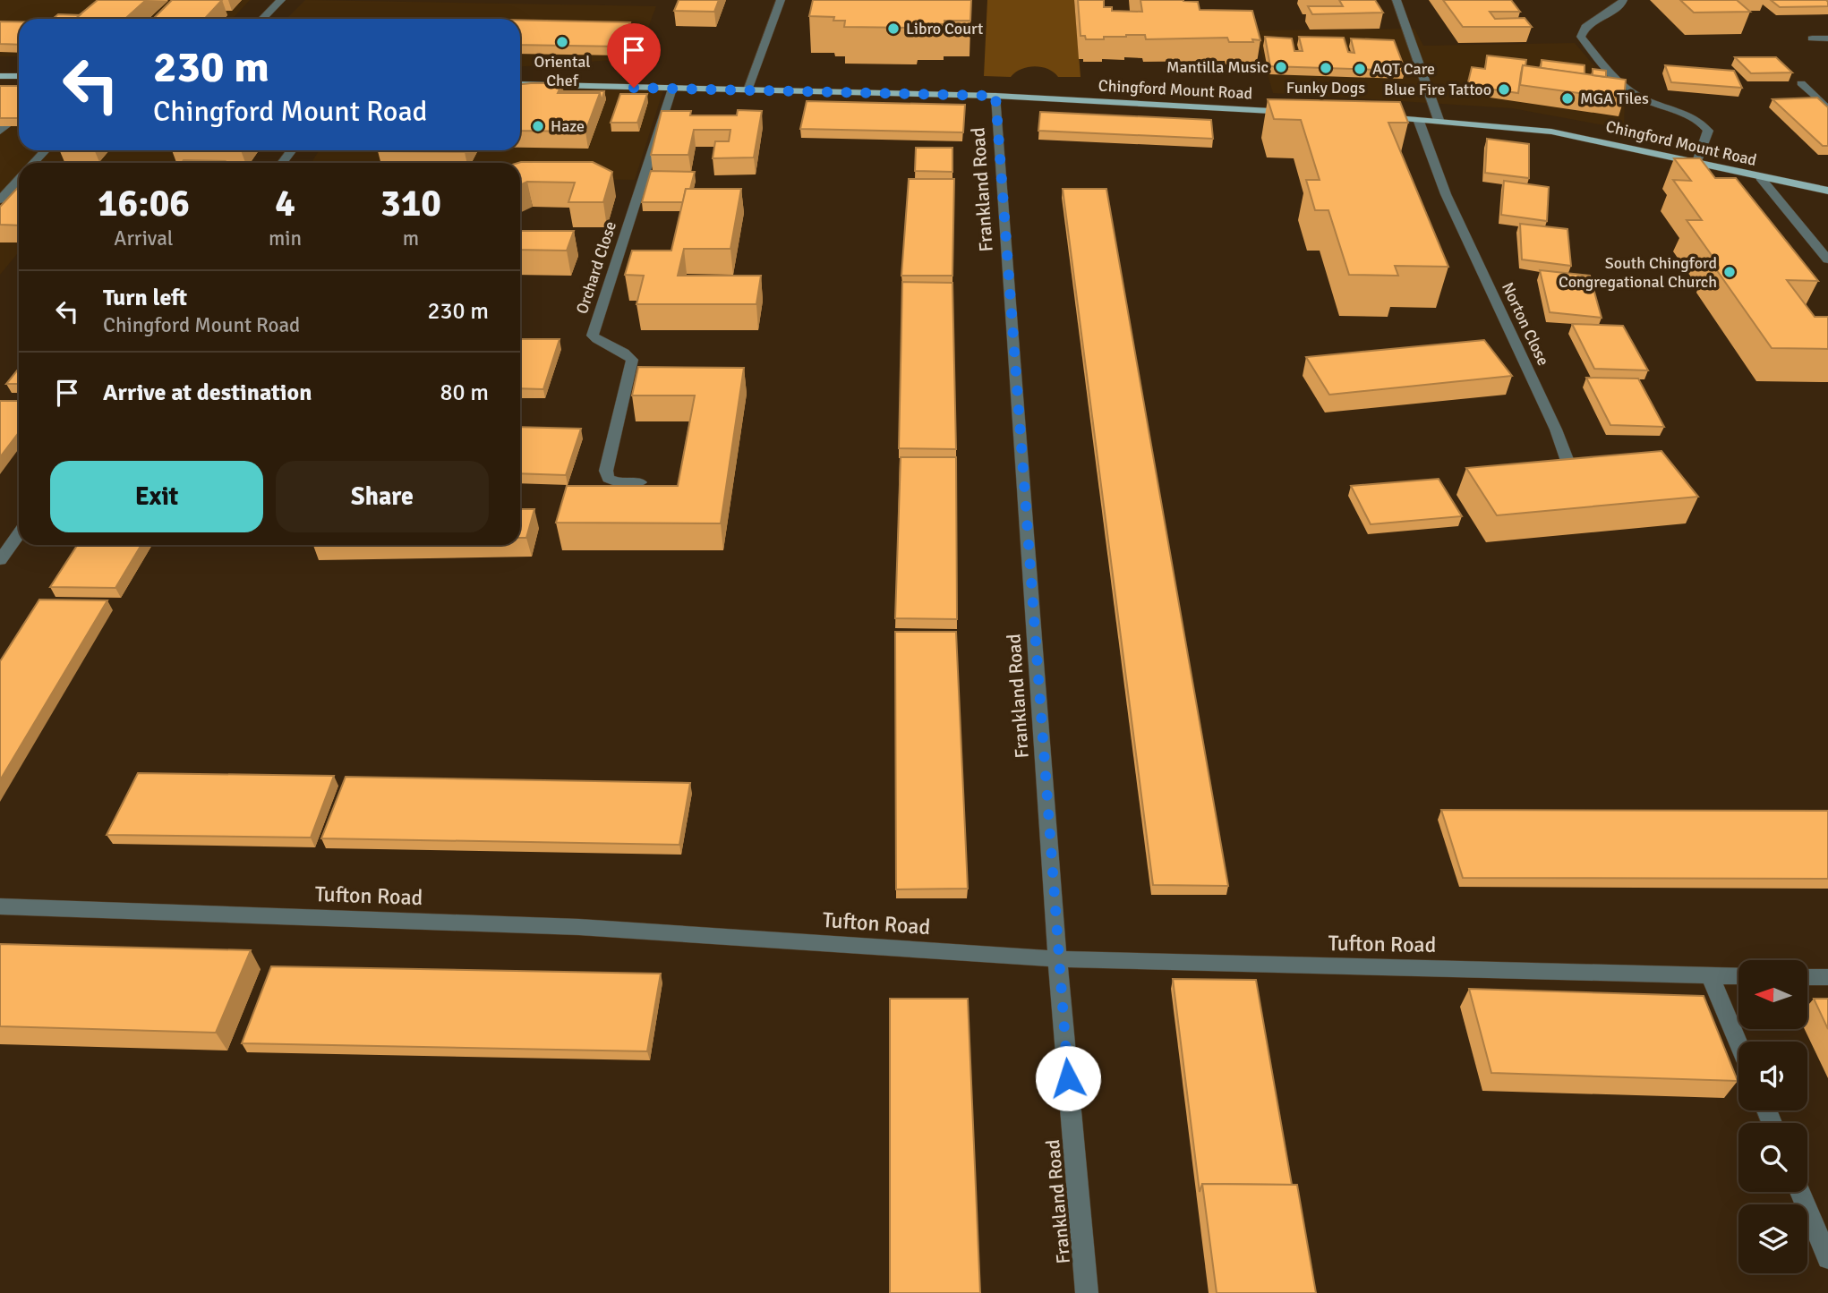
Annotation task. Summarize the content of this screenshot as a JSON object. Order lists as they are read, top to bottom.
{
  "streets": {
    "main road": ["Chingford Mount Road"],
    "street": [
      "Frankland Road",
      "Orchard Close",
      "Norton Close",
      "Tufton Road"
    ]
  },
  "crossings": [
    ["Chingford Mount Road", "Frankland Road"],
    ["Chingford Mount Road", "Orchard Close"],
    ["Chingford Mount Road", "Norton Close"],
    ["Frankland Road", "Tufton Road"]
  ],
  "places": [
    "Libro Court",
    "Oriental Chef",
    "Mantilla Music",
    "Funky Dogs",
    "AQT Care",
    "Blue Fire Tattoo",
    "MGA Tiles",
    "Haze",
    "South Chingford Congregational Church"
  ],
  "north": "left",
  "page": {
    "turn": ["230 m", "Chingford Mount Road"],
    "eta": [
      "16:06",
      "Arrival",
      "4",
      "min",
      "310",
      "m"
    ],
    "list": [
      {
        "name": "Turn left",
        "note": "Chingford Mount Road",
        "value": "230 m"
      },
      {
        "name": "Arrive at destination",
        "value": "80 m"
      }
    ],
    "buttons": ["Exit", "Share"]
  }
}
